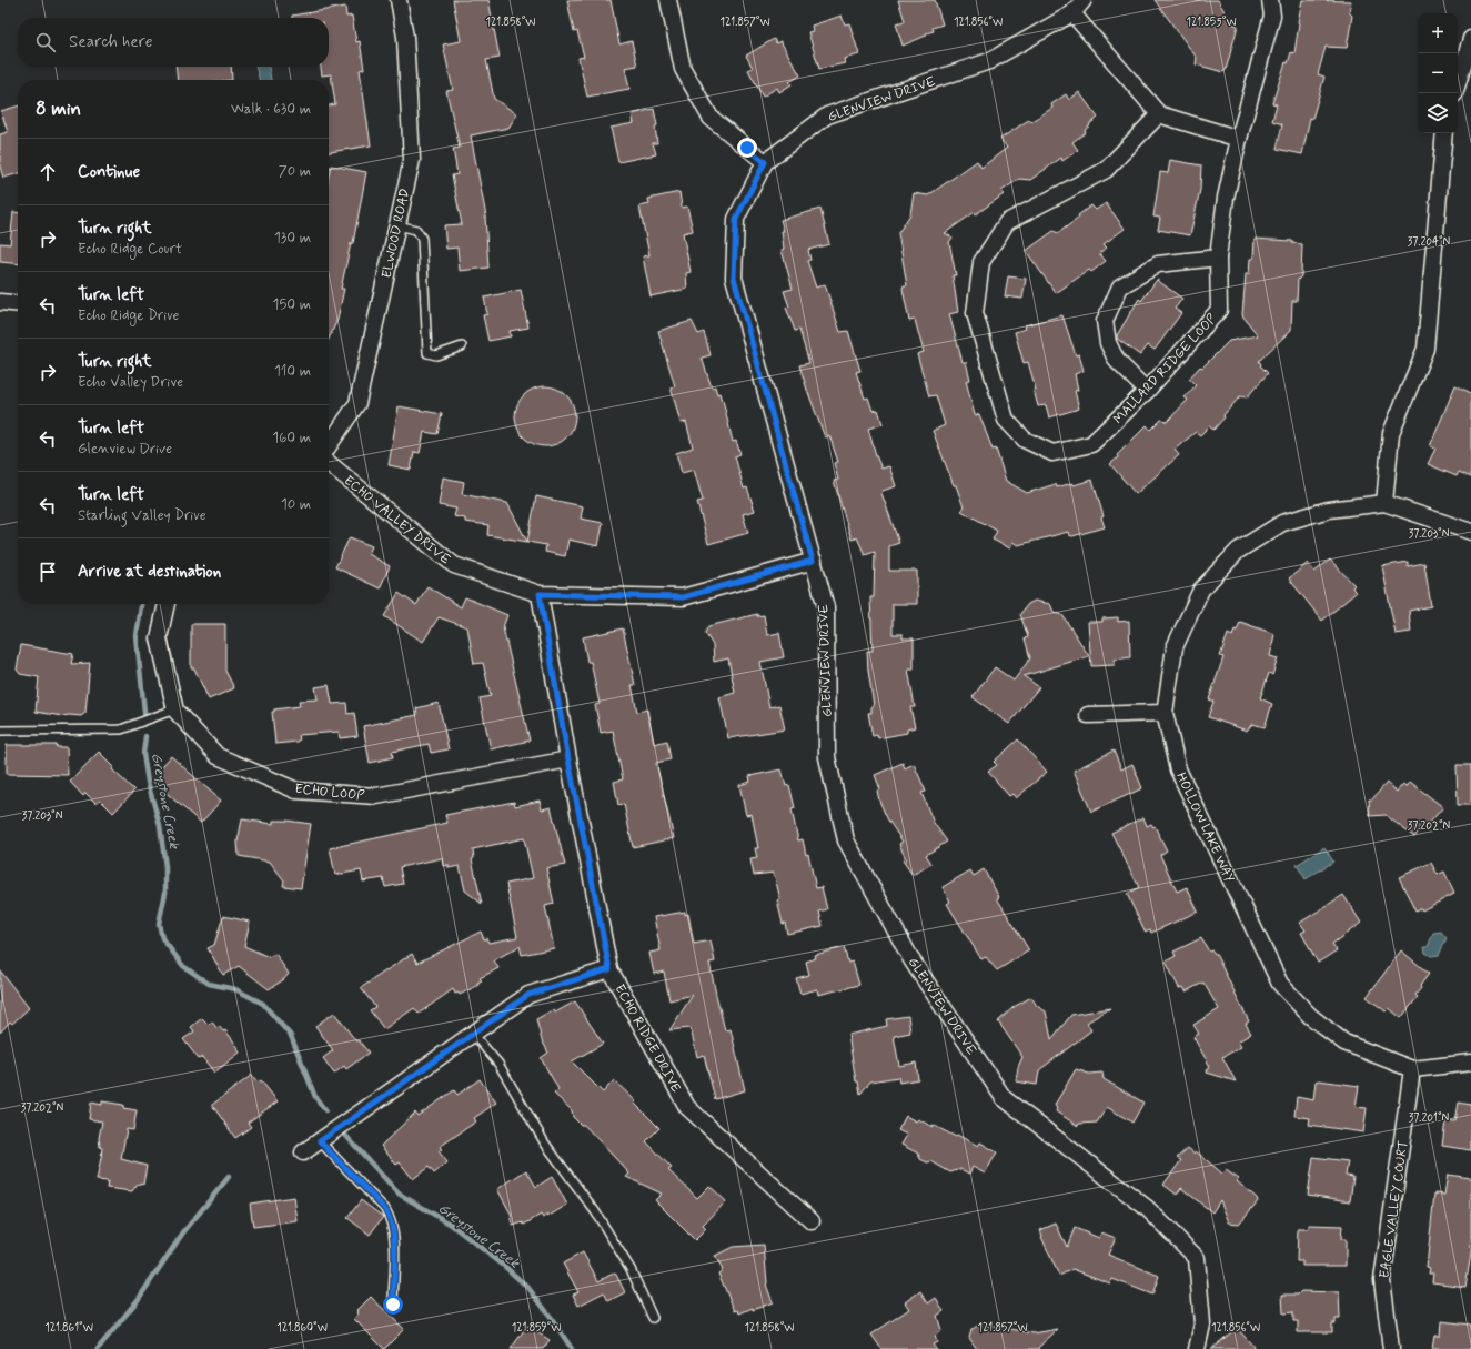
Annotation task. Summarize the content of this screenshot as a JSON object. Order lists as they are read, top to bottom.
{
  "streets": {
    "street": [
      "GLENVIEW DRIVE",
      "ELWOOD ROAD",
      "MALLARD RIDGE LOOP",
      "ECHO VALLEY DRIVE",
      "ECHO LOOP",
      "HOLLOW LAKE WAY",
      "ECHO RIDGE DRIVE",
      "EAGLE VALLEY COURT"
    ]
  },
  "crossings": [
    ["GLENVIEW DRIVE", "ECHO VALLEY DRIVE"],
    ["ECHO VALLEY DRIVE", "ECHO RIDGE DRIVE"],
    ["ECHO LOOP", "ECHO RIDGE DRIVE"],
    ["HOLLOW LAKE WAY", "EAGLE VALLEY COURT"]
  ],
  "water": ["Greystone Creek"],
  "page": {
    "map_buttons": ["+", "−"],
    "search": "Search here",
    "heading": ["8 min", "Walk · 630 m"],
    "list": [
      ["Continue", "70 m"],
      ["Turn right", "Echo Ridge Court", "130 m"],
      ["Turn left", "Echo Ridge Drive", "150 m"],
      ["Turn right", "Echo Valley Drive", "110 m"],
      ["Turn left", "Glenview Drive", "160 m"],
      ["Turn left", "Starling Valley Drive", "10 m"],
      "Arrive at destination"
    ]
  },
  "coordinates": [
    "121.858°W",
    "121.857°W",
    "121.856°W",
    "121.855°W",
    "37.204°N",
    "37.203°N",
    "37.202°N",
    "37.201°N",
    "121.861°W",
    "121.860°W",
    "121.859°W"
  ]
}
